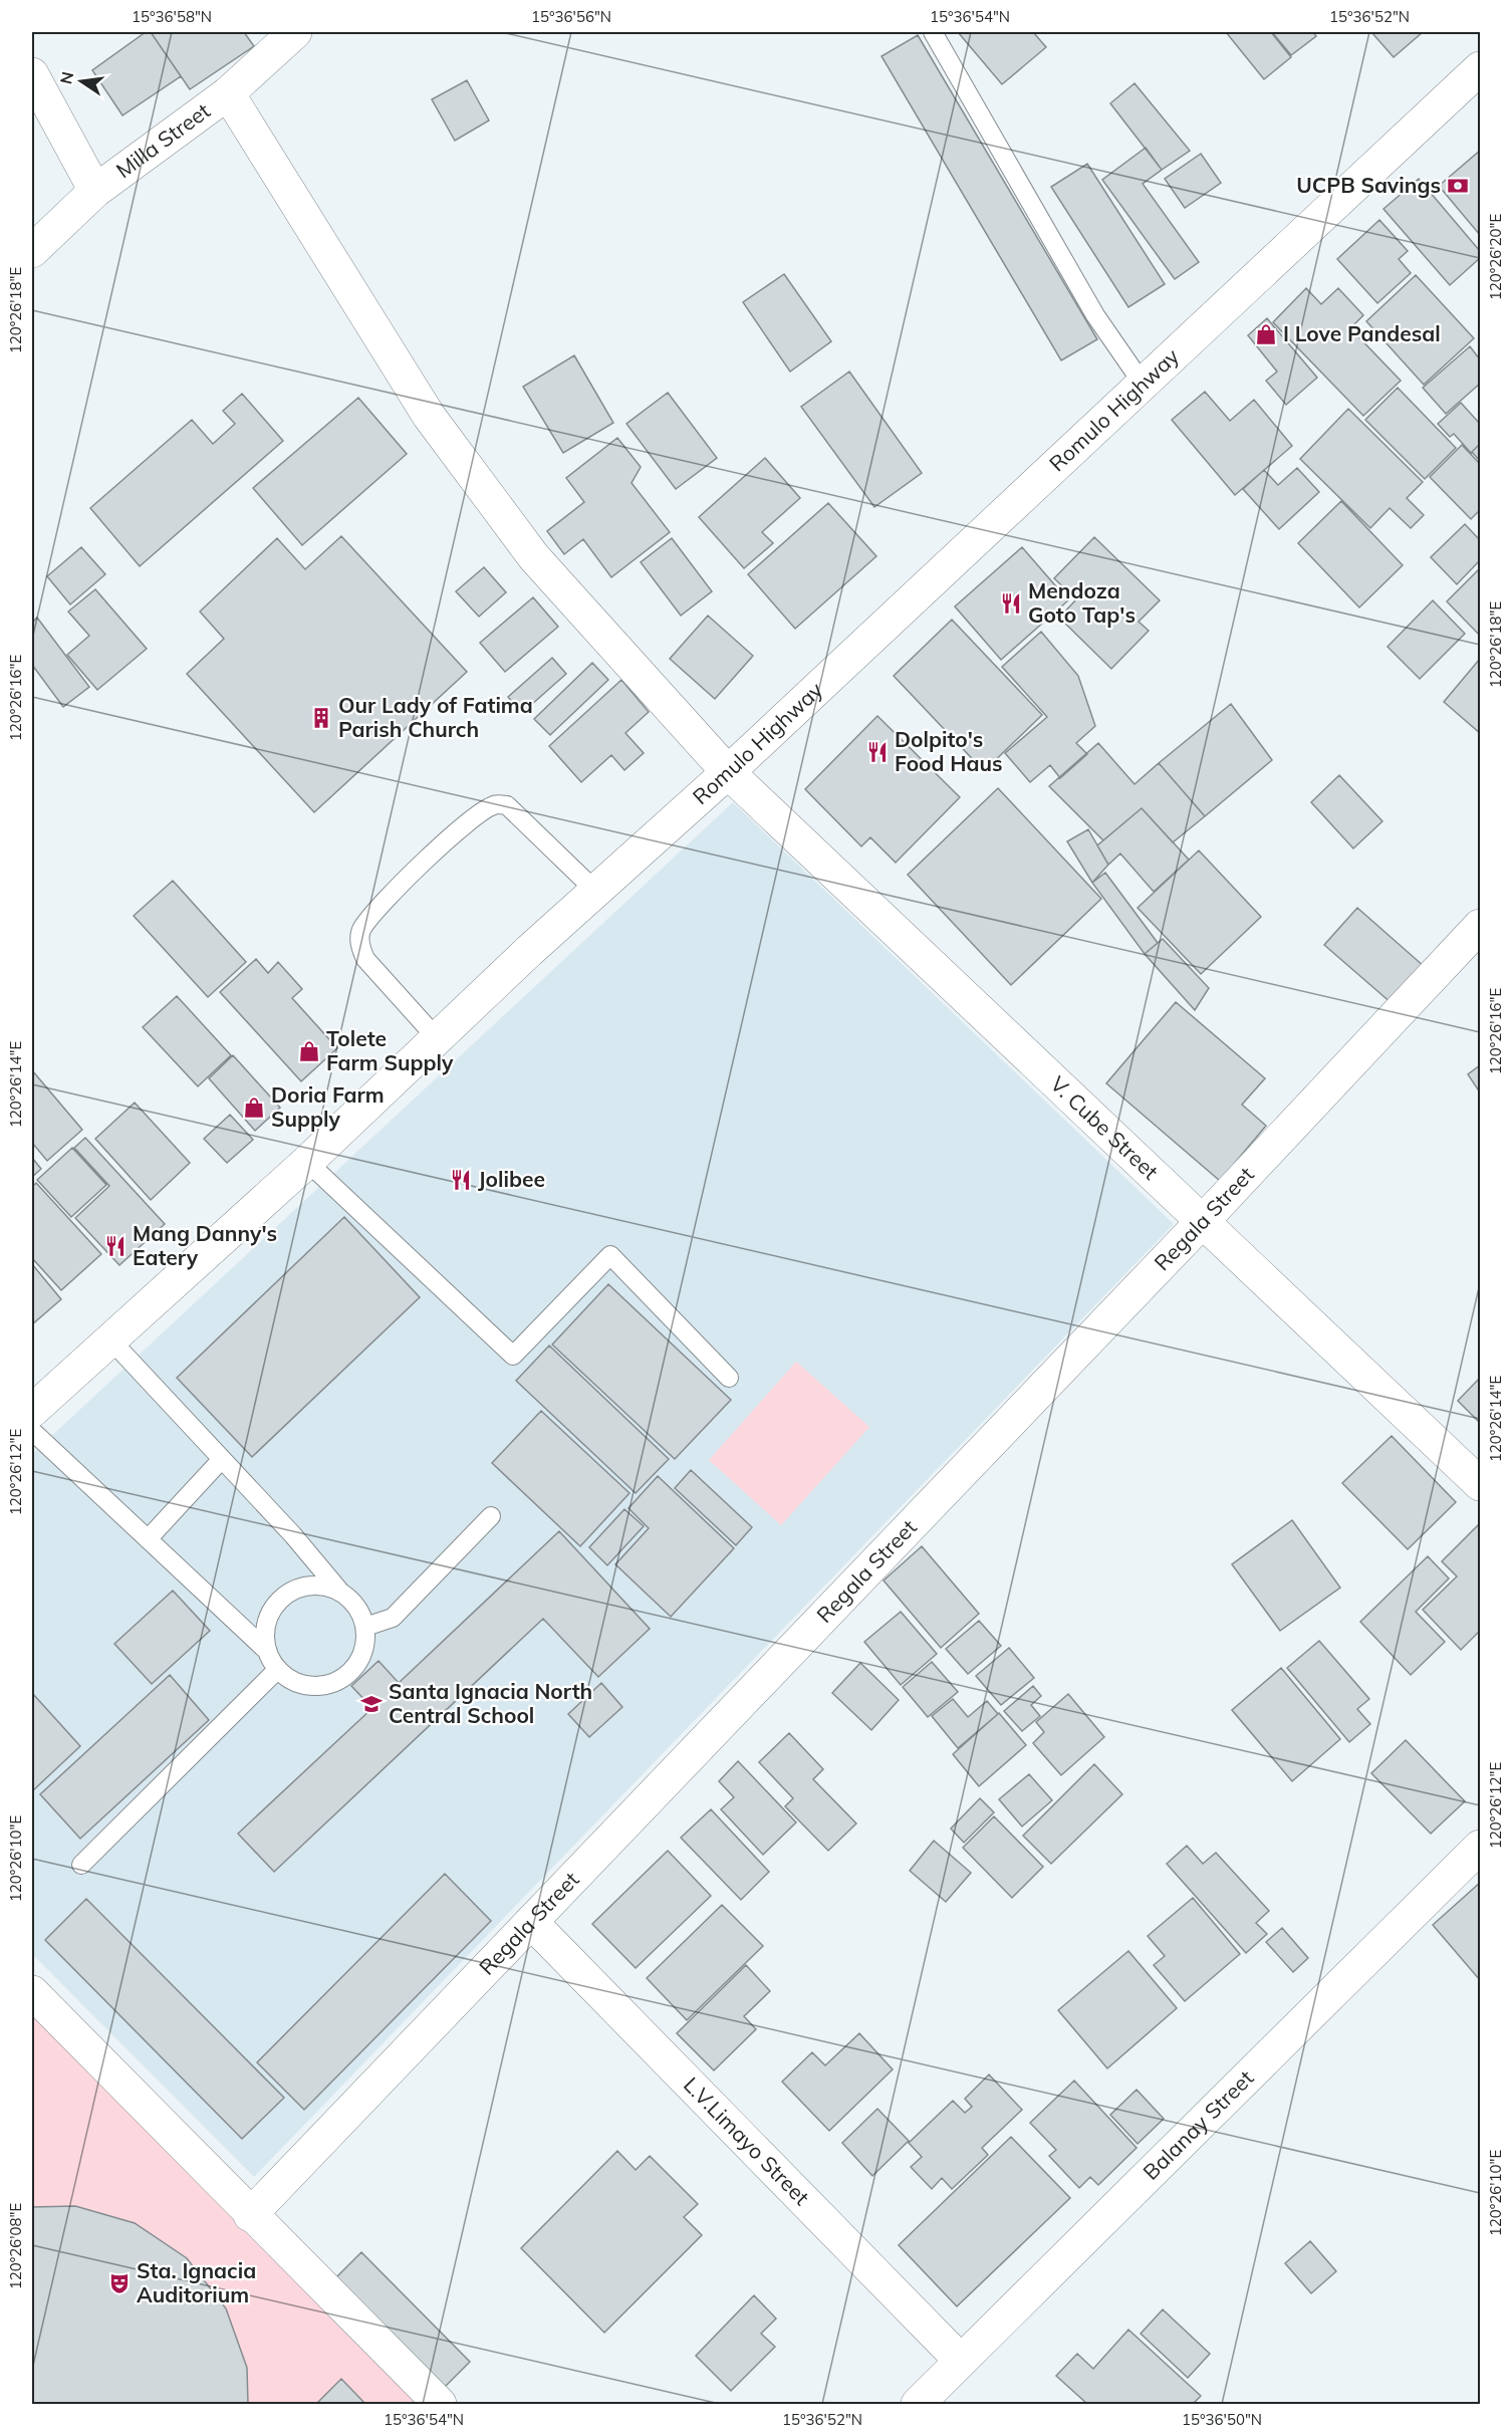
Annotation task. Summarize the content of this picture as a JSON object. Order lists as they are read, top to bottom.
{
  "streets": {
    "main road": [
      "Milla Street",
      "Romulo Highway",
      "V. Cube Street",
      "Regala Street",
      "Balanay Street",
      "L.V.Limayo Street"
    ]
  },
  "crossings": [
    ["Milla Street", "V. Cube Street"],
    ["Romulo Highway", "V. Cube Street"],
    ["V. Cube Street", "Regala Street"],
    ["Regala Street", "L.V.Limayo Street"],
    ["Balanay Street", "L.V.Limayo Street"]
  ],
  "places": {
    "bank": ["UCPB Savings"],
    "shop": ["I Love Pandesal", "Tolete Farm Supply", "Doria Farm Supply"],
    "restaurant": [
      "Mendoza Goto Tap's",
      "Dolpito's Food Haus",
      "Jolibee",
      "Mang Danny's Eatery"
    ],
    "building": ["Our Lady of Fatima Parish Church"],
    "school or university": ["Santa Ignacia North Central School"],
    "theatre": ["Sta. Ignacia Auditorium"]
  },
  "north": "left",
  "coordinates": [
    "15°36'58\"N",
    "15°36'56\"N",
    "15°36'54\"N",
    "15°36'52\"N",
    "120°26'20\"E",
    "120°26'18\"E",
    "120°26'16\"E",
    "120°26'14\"E",
    "120°26'12\"E",
    "120°26'10\"E",
    "120°26'08\"E",
    "15°36'50\"N"
  ]
}
